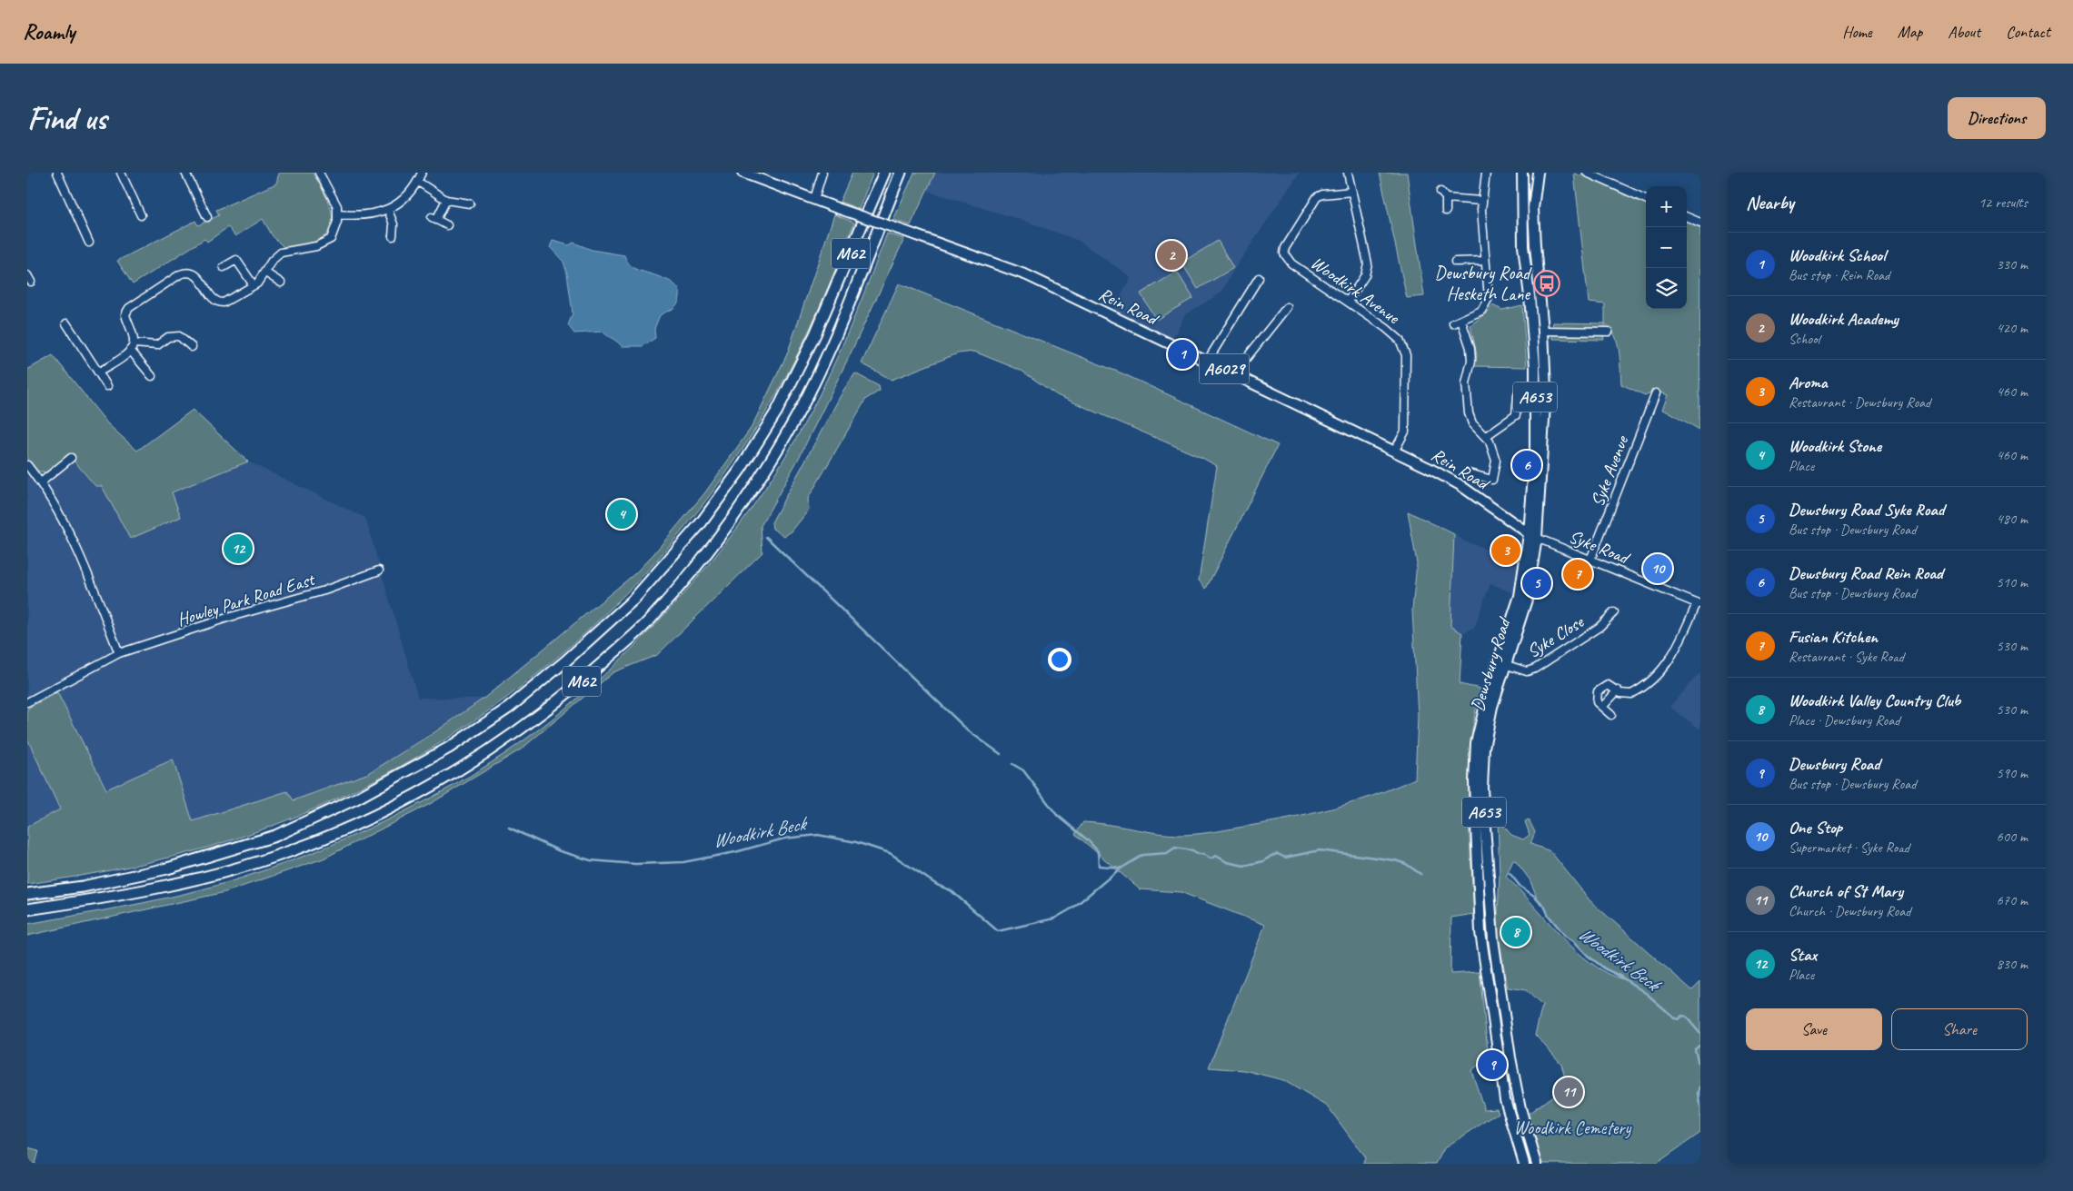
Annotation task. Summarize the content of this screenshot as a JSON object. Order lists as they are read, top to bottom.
{
  "streets": {
    "highway": ["M62"],
    "main road": [
      "Rein Road",
      "A6029",
      "A653",
      "Dewsbury Road"
    ],
    "street": [
      "Woodkirk Avenue",
      "Syke Avenue",
      "Syke Road",
      "Howley Park Road East",
      "Syke Close"
    ]
  },
  "crossings": [
    ["Woodkirk Avenue", "Rein Road"],
    ["Rein Road", "Syke Road"],
    ["Rein Road", "Dewsbury Road"],
    ["Syke Avenue", "Syke Road"],
    ["Syke Road", "Dewsbury Road"],
    ["Syke Close", "Dewsbury Road"]
  ],
  "water": ["Woodkirk Beck"],
  "parks": ["Woodkirk Cemetery"],
  "places": {
    "bus stop": ["Dewsbury Road Hesketh Lane"]
  },
  "page": {
    "header": "Roamly",
    "nav": [
      "Home",
      "Map",
      "About",
      "Contact"
    ],
    "buttons": [
      "Directions",
      ["Save", "Share"]
    ],
    "title": "Find us",
    "heading": ["Nearby", "12 results"],
    "map_buttons": ["+", "−"],
    "list": [
      {
        "mark": "1",
        "name": "Woodkirk School",
        "note": "Bus stop · Rein Road",
        "value": "330 m"
      },
      {
        "mark": "2",
        "name": "Woodkirk Academy",
        "note": "School",
        "value": "420 m"
      },
      {
        "mark": "3",
        "name": "Aroma",
        "note": "Restaurant · Dewsbury Road",
        "value": "460 m"
      },
      {
        "mark": "4",
        "name": "Woodkirk Stone",
        "note": "Place",
        "value": "460 m"
      },
      {
        "mark": "5",
        "name": "Dewsbury Road Syke Road",
        "note": "Bus stop · Dewsbury Road",
        "value": "480 m"
      },
      {
        "mark": "6",
        "name": "Dewsbury Road Rein Road",
        "note": "Bus stop · Dewsbury Road",
        "value": "510 m"
      },
      {
        "mark": "7",
        "name": "Fusian Kitchen",
        "note": "Restaurant · Syke Road",
        "value": "530 m"
      },
      {
        "mark": "8",
        "name": "Woodkirk Valley Country Club",
        "note": "Place · Dewsbury Road",
        "value": "530 m"
      },
      {
        "mark": "9",
        "name": "Dewsbury Road",
        "note": "Bus stop · Dewsbury Road",
        "value": "590 m"
      },
      {
        "mark": "10",
        "name": "One Stop",
        "note": "Supermarket · Syke Road",
        "value": "600 m"
      },
      {
        "mark": "11",
        "name": "Church of St Mary",
        "note": "Church · Dewsbury Road",
        "value": "670 m"
      },
      {
        "mark": "12",
        "name": "Stax",
        "note": "Place",
        "value": "830 m"
      }
    ],
    "pins": [
      "2",
      "1",
      "6",
      "4",
      "12",
      "3",
      "10",
      "7",
      "5",
      "8",
      "9",
      "11"
    ]
  }
}
